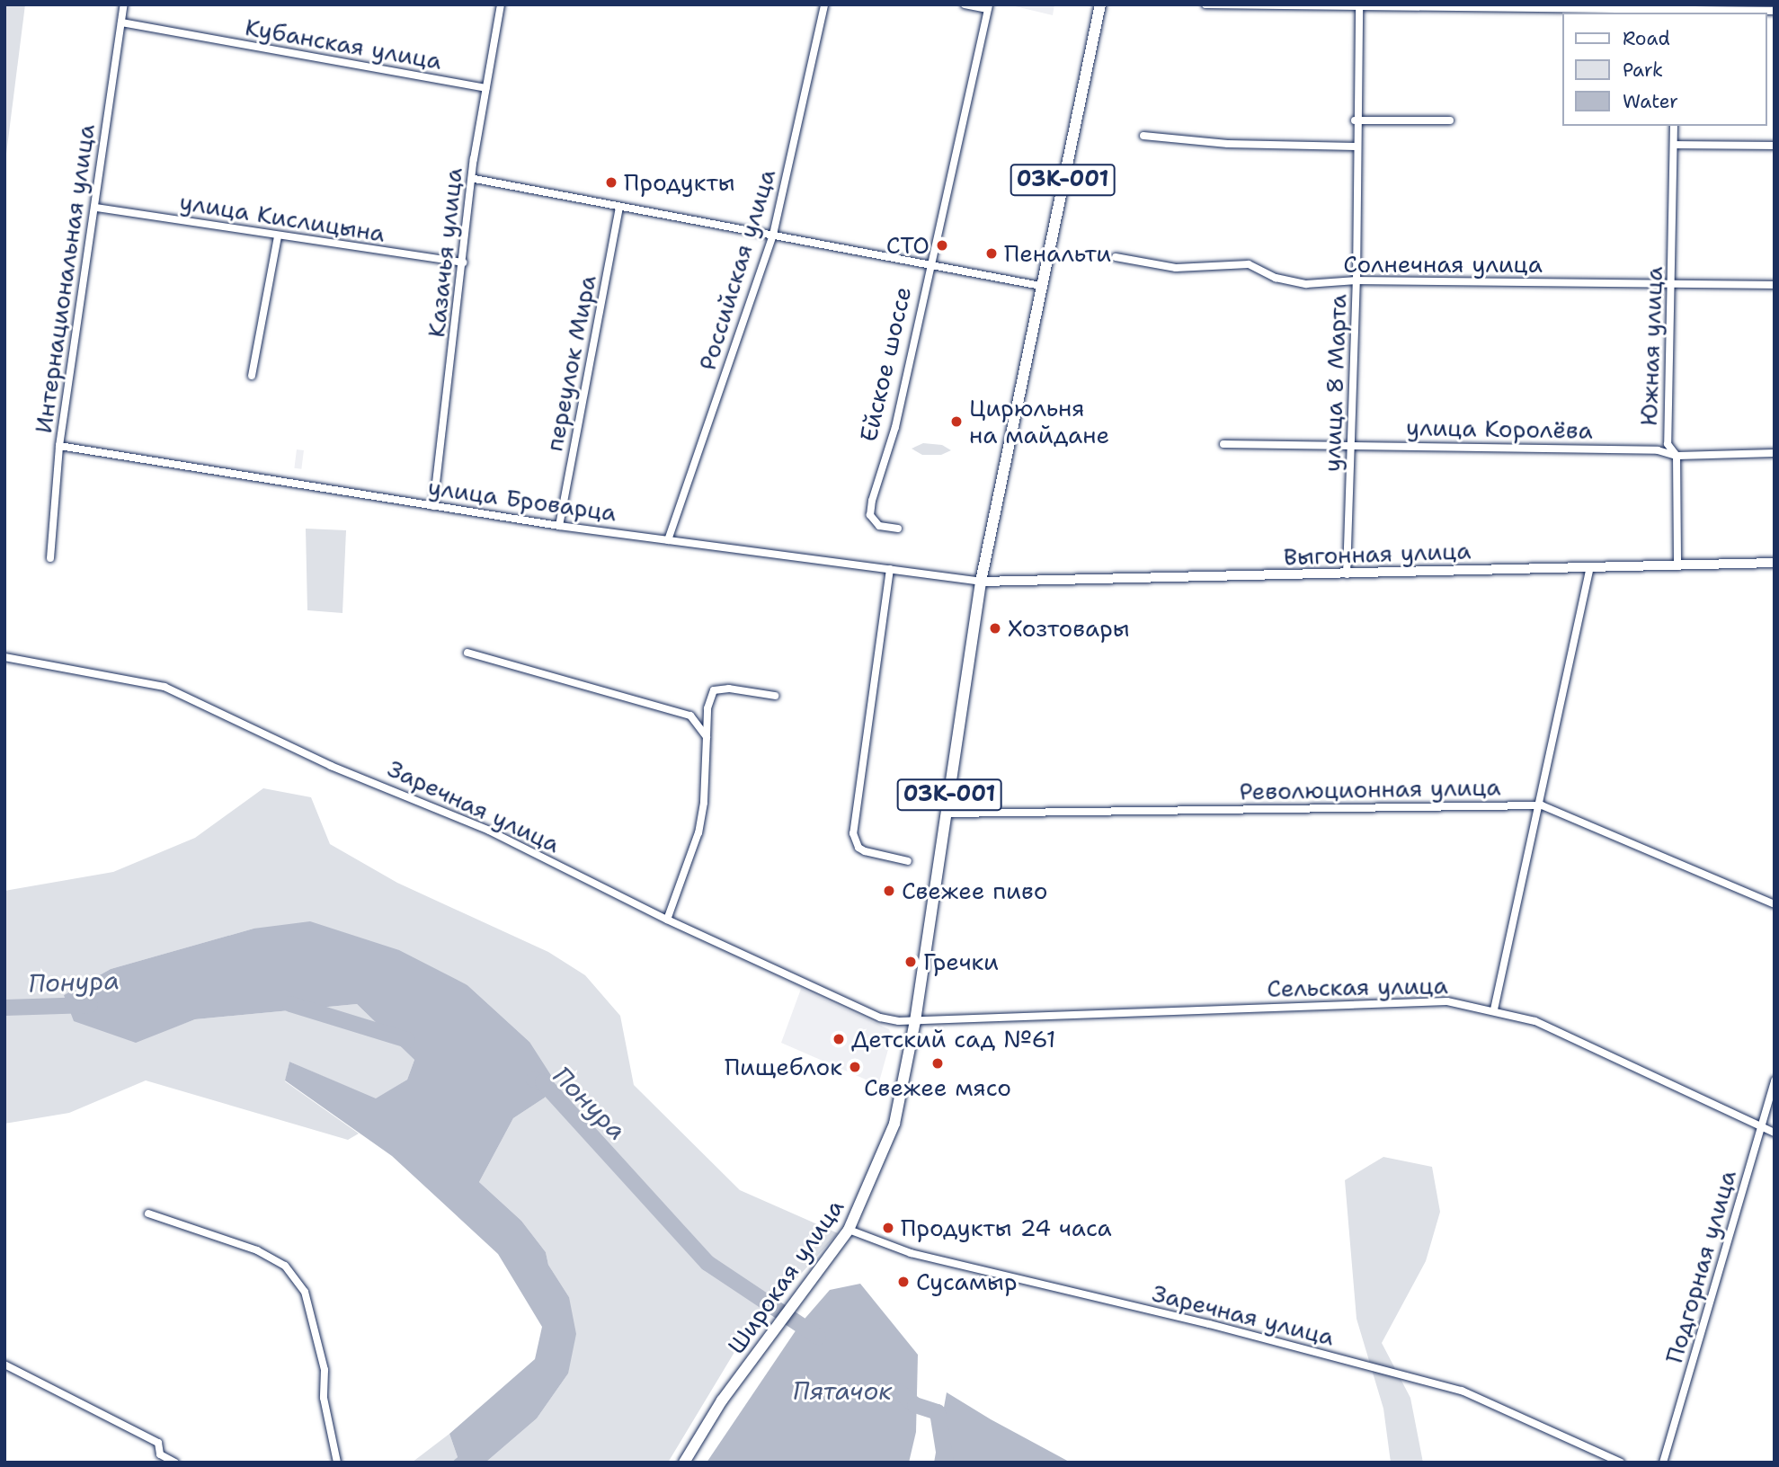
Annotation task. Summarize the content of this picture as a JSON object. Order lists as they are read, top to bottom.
{
  "streets": {
    "main road": ["03К-001", "Широкая улица"],
    "street": [
      "Кубанская улица",
      "улица Кислицына",
      "Казачья улица",
      "Солнечная улица",
      "Российская улица",
      "Интернациональная улица",
      "Южная улица",
      "переулок Мира",
      "Ейское шоссе",
      "улица 8 Марта",
      "улица Королёва",
      "улица Броварца",
      "Выгонная улица",
      "Революционная улица",
      "Заречная улица",
      "Сельская улица",
      "Подгорная улица"
    ]
  },
  "crossings": [
    ["Кубанская улица", "Казачья улица"],
    ["Кубанская улица", "Интернациональная улица"],
    ["03К-001", "улица Броварца"],
    ["03К-001", "Выгонная улица"],
    ["03К-001", "Широкая улица"],
    ["улица Кислицына", "Казачья улица"],
    ["улица Кислицына", "Интернациональная улица"],
    ["Казачья улица", "улица Броварца"],
    ["Солнечная улица", "Южная улица"],
    ["Солнечная улица", "улица 8 Марта"],
    ["Российская улица", "улица Броварца"],
    ["Интернациональная улица", "улица Броварца"],
    ["Южная улица", "улица Королёва"],
    ["Южная улица", "Выгонная улица"],
    ["переулок Мира", "улица Броварца"],
    ["улица 8 Марта", "улица Королёва"],
    ["улица 8 Марта", "Выгонная улица"],
    ["улица Броварца", "Выгонная улица"],
    ["улица Броварца", "Широкая улица"],
    ["Выгонная улица", "Широкая улица"],
    ["Революционная улица", "Широкая улица"],
    ["Заречная улица", "Сельская улица"],
    ["Заречная улица", "Широкая улица"],
    ["Сельская улица", "Подгорная улица"],
    ["Сельская улица", "Широкая улица"]
  ],
  "water": ["Понура", "Пятачок"],
  "places": [
    "Продукты",
    "СТО",
    "Пенальти",
    "Цирюльня на майдане",
    "Хозтовары",
    "Свежее пиво",
    "Гречки",
    "Детский сад №61",
    "Свежее мясо",
    "Пищеблок",
    "Продукты 24 часа",
    "Сусамыр"
  ],
  "legend": ["Road", "Park", "Water"]
}
